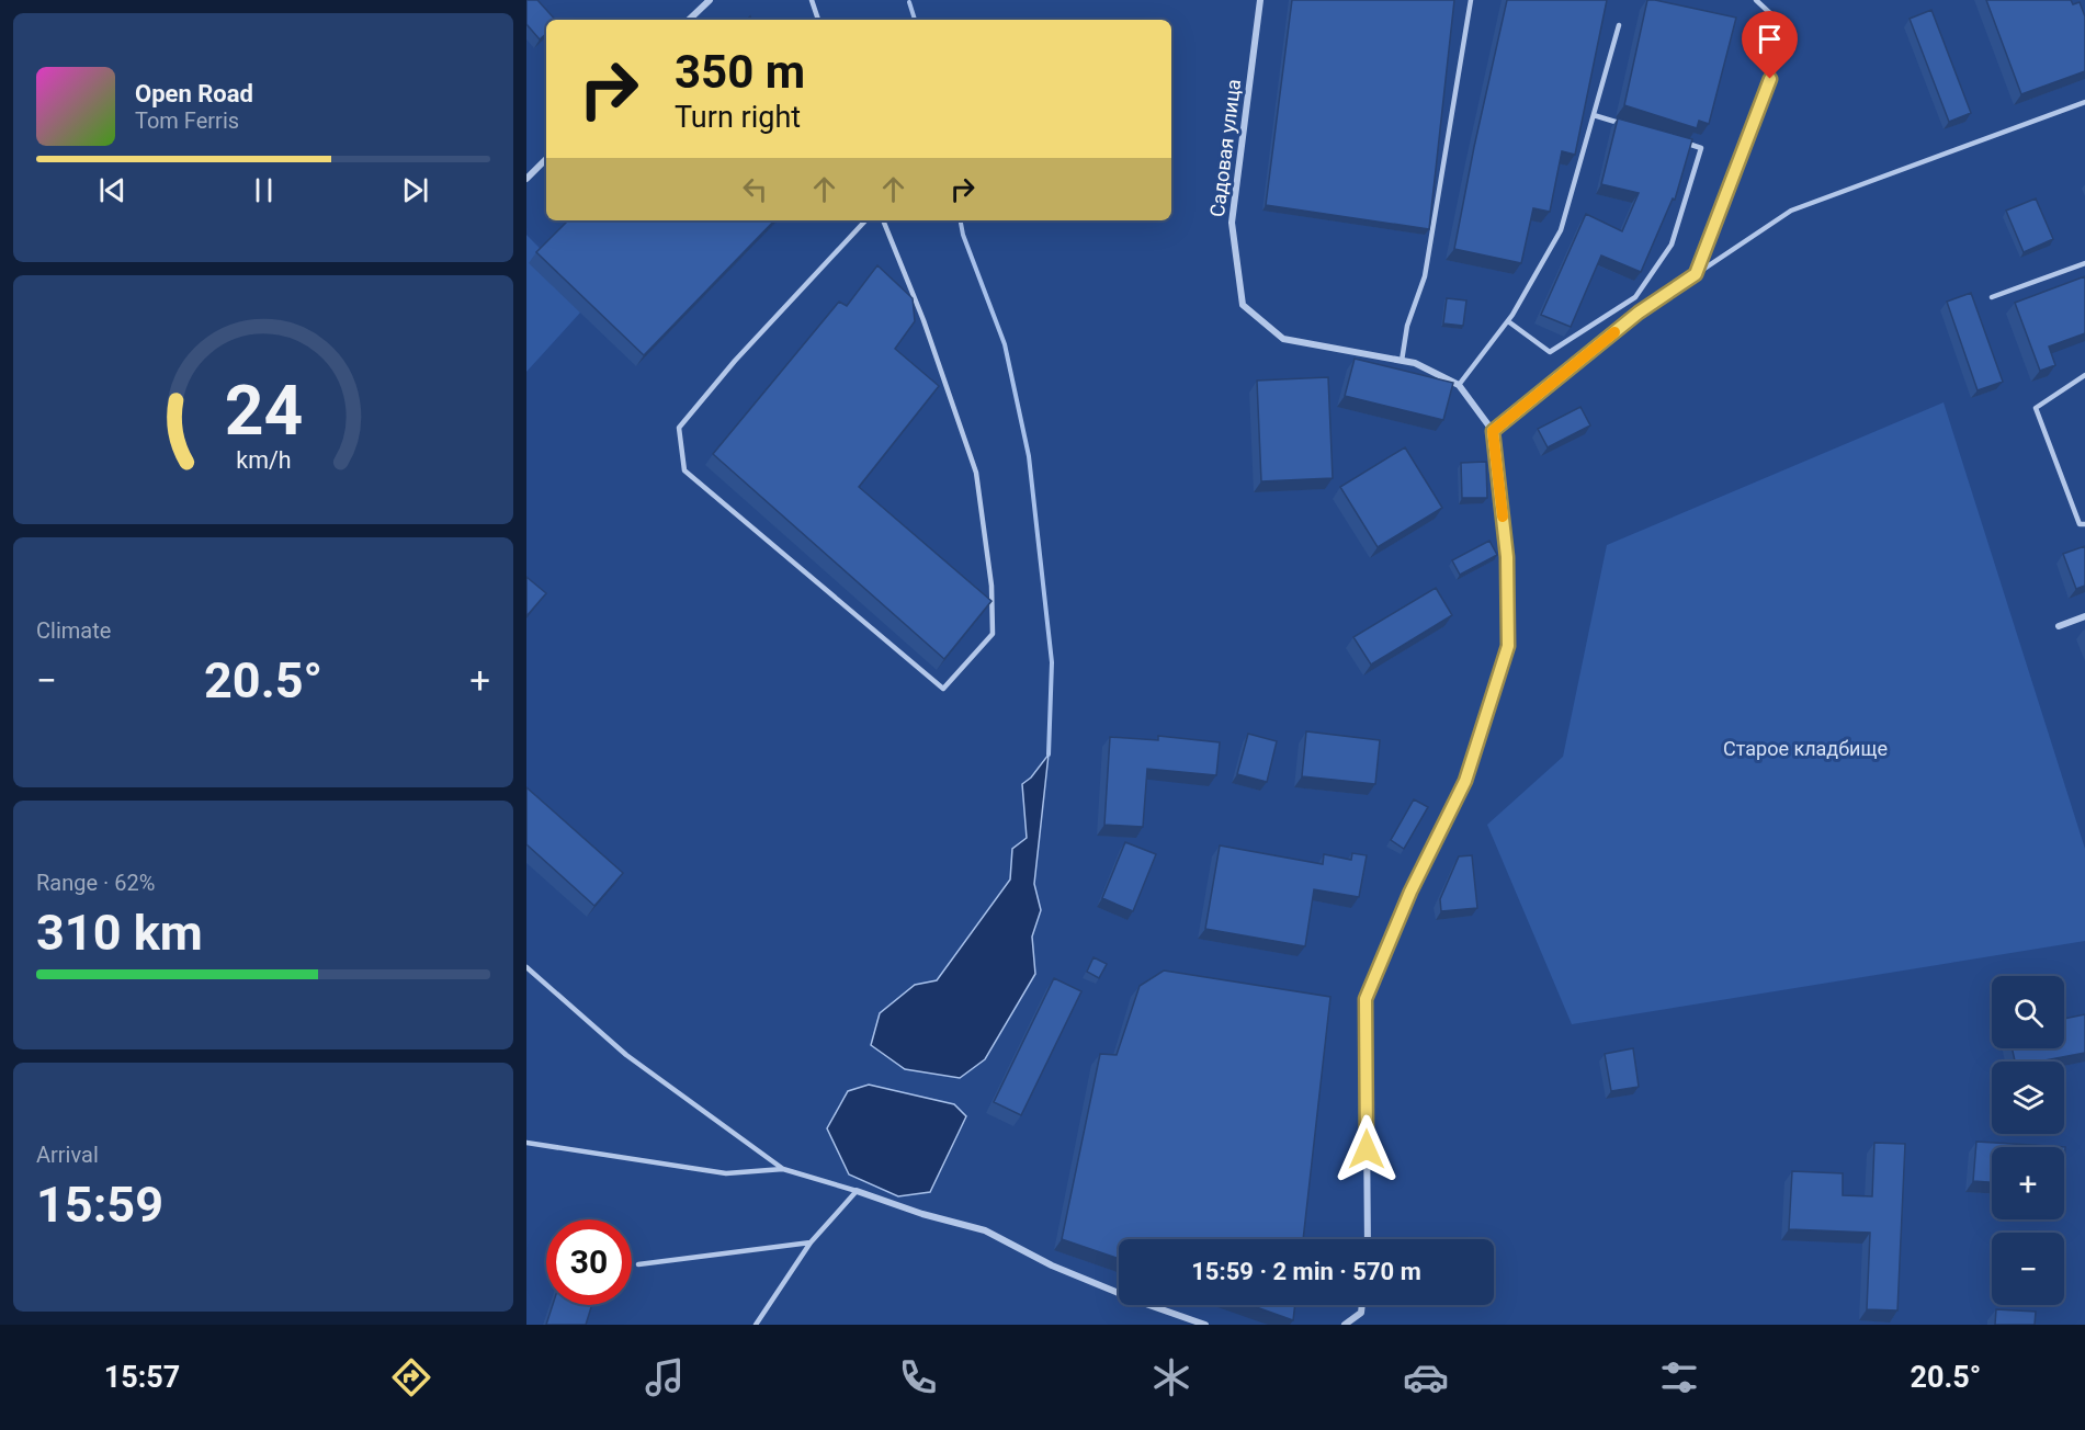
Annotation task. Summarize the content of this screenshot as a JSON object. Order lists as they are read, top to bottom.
{
  "streets": {
    "street": ["Садовая улица"]
  },
  "parks": ["Старое кладбище"],
  "page": {
    "turn": ["350 m", "Turn right"],
    "song": ["Open Road", "Tom Ferris"],
    "tile": [
      "Climate",
      ["Range · 62%", "310 km"],
      ["Arrival", "15:59"]
    ],
    "heat": ["−", "20.5°", "+"],
    "map_buttons": ["+", "−"],
    "limit": "30",
    "trip": "15:59 · 2 min · 570 m",
    "tabs": ["15:57", "20.5°"],
    "gauge": ["24", "km/h"]
  }
}
